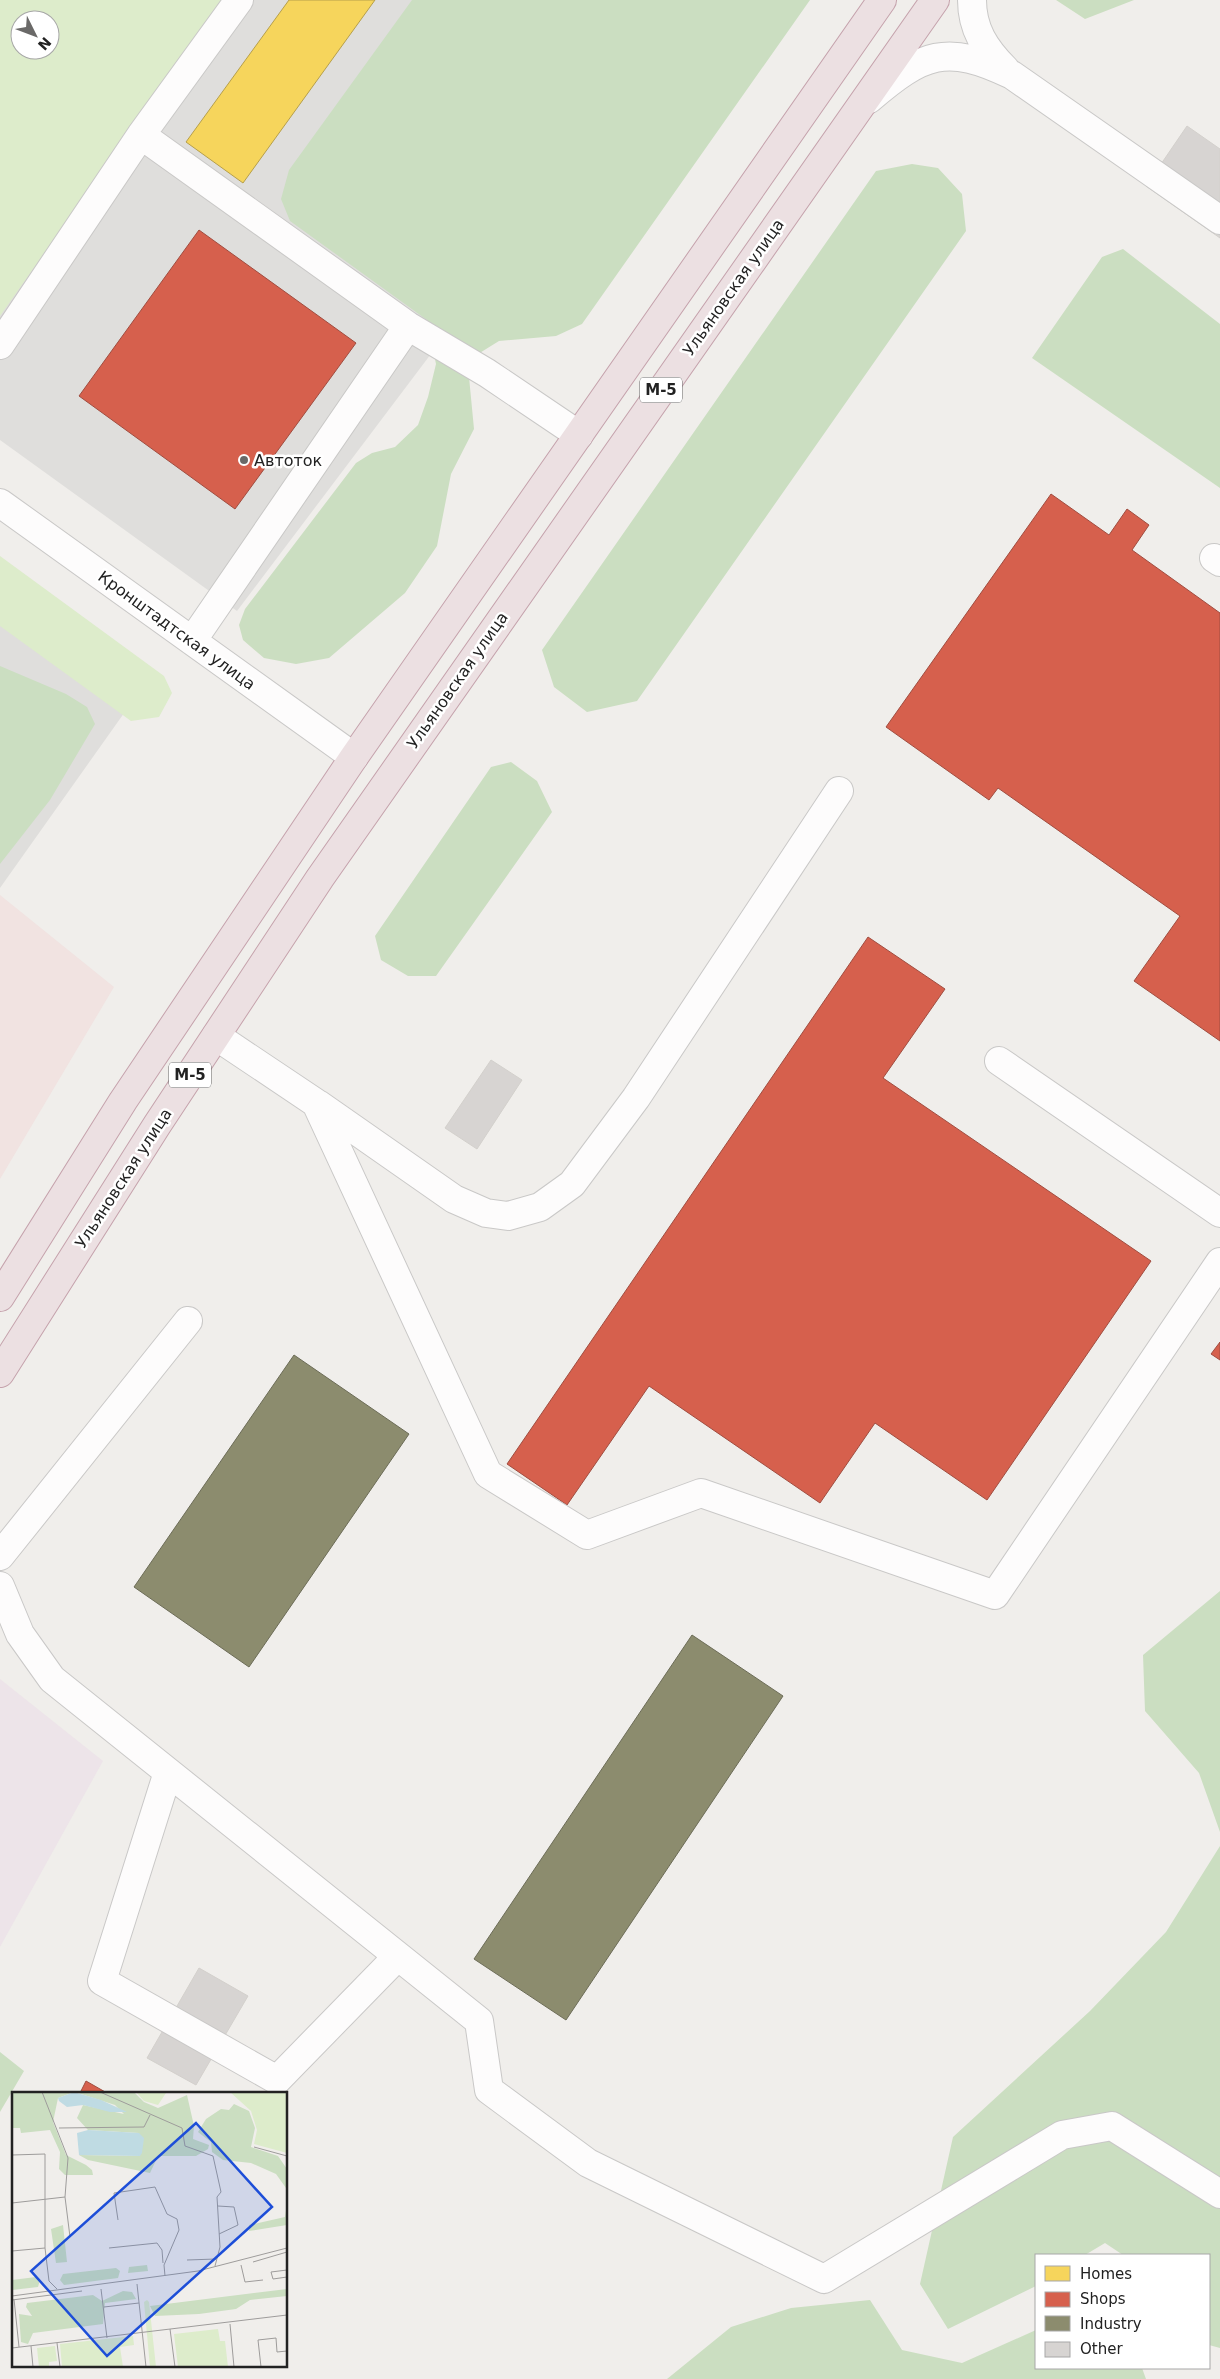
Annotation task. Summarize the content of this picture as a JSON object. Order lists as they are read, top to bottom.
{
  "streets": {
    "highway": ["Ульяновская улица", "М-5"],
    "street": ["Кронштадтская улица"]
  },
  "crossings": [
    ["М-5", "Кронштадтская улица"]
  ],
  "places": ["Автоток"],
  "legend": [
    "Homes",
    "Shops",
    "Industry",
    "Other"
  ],
  "north": "bottom right"
}
